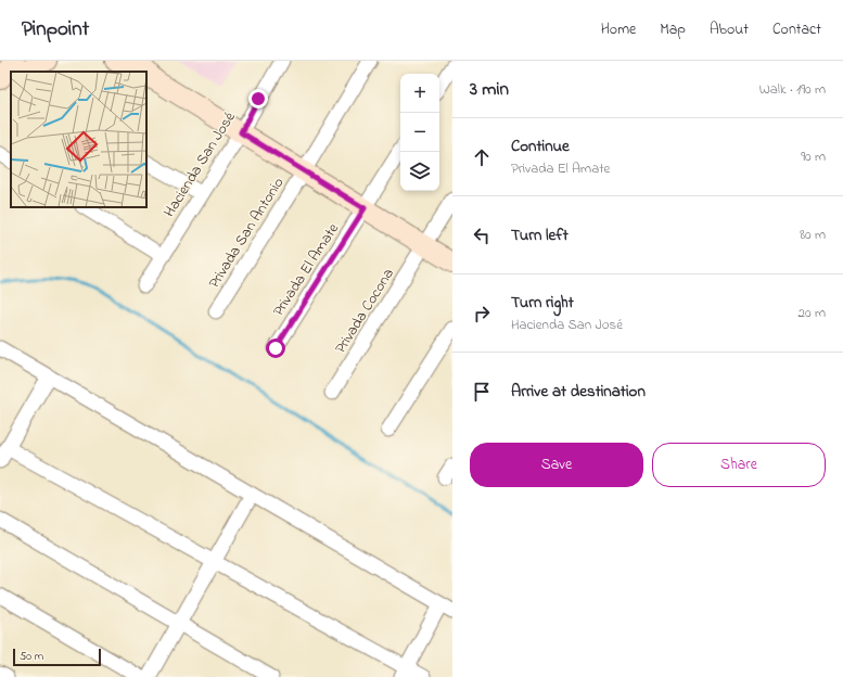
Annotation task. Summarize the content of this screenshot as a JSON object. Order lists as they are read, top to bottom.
{
  "streets": {
    "street": [
      "Hacienda San José",
      "Privada San Antonio",
      "Privada El Amate",
      "Privada Cocona"
    ]
  },
  "scale_bar": "50 m",
  "page": {
    "header": "Pinpoint",
    "nav": [
      "Home",
      "Map",
      "About",
      "Contact"
    ],
    "heading": ["3 min", "Walk · 190 m"],
    "map_buttons": ["+", "−"],
    "list": [
      ["Continue", "Privada El Amate", "90 m"],
      ["Turn left", "80 m"],
      ["Turn right", "Hacienda San José", "20 m"],
      "Arrive at destination"
    ],
    "buttons": ["Save", "Share"],
    "scale": "50 m"
  }
}
